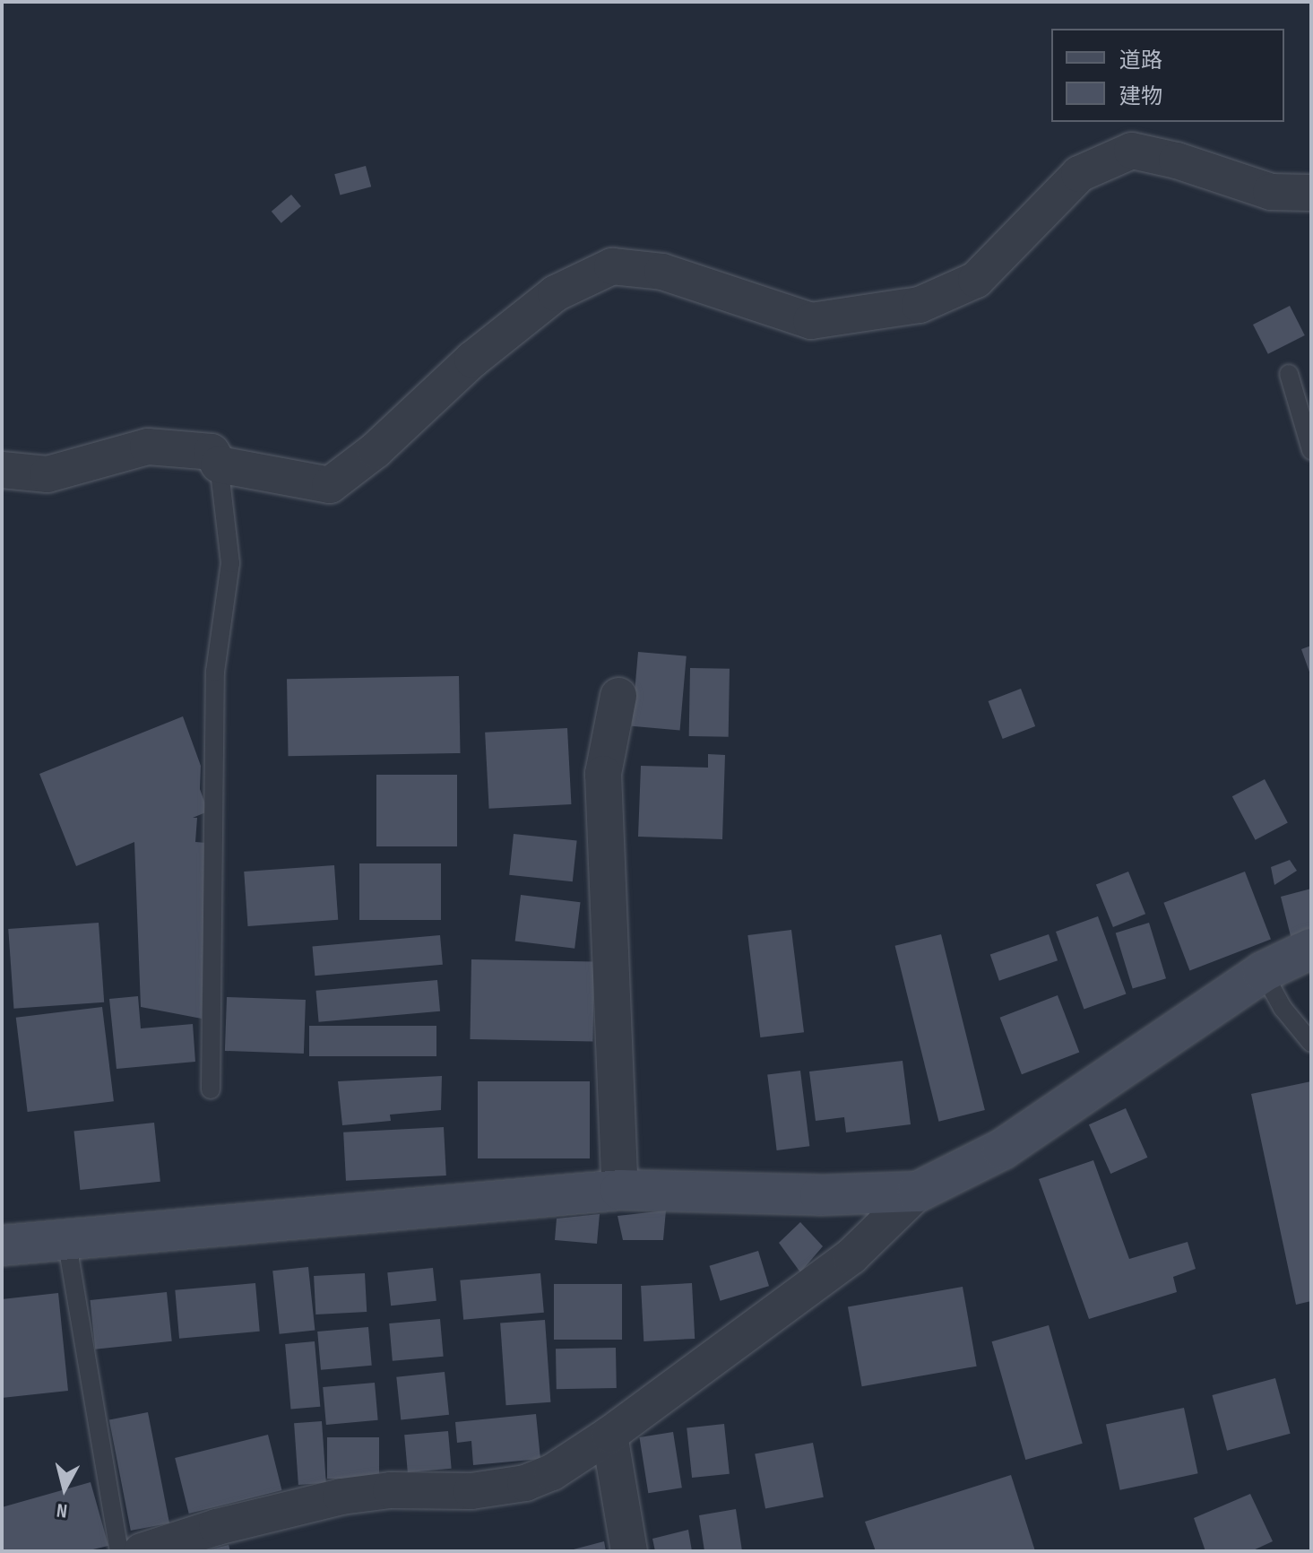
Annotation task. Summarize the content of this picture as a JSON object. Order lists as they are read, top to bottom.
{
  "legend": ["道路", "建物"],
  "north": "bottom"
}
